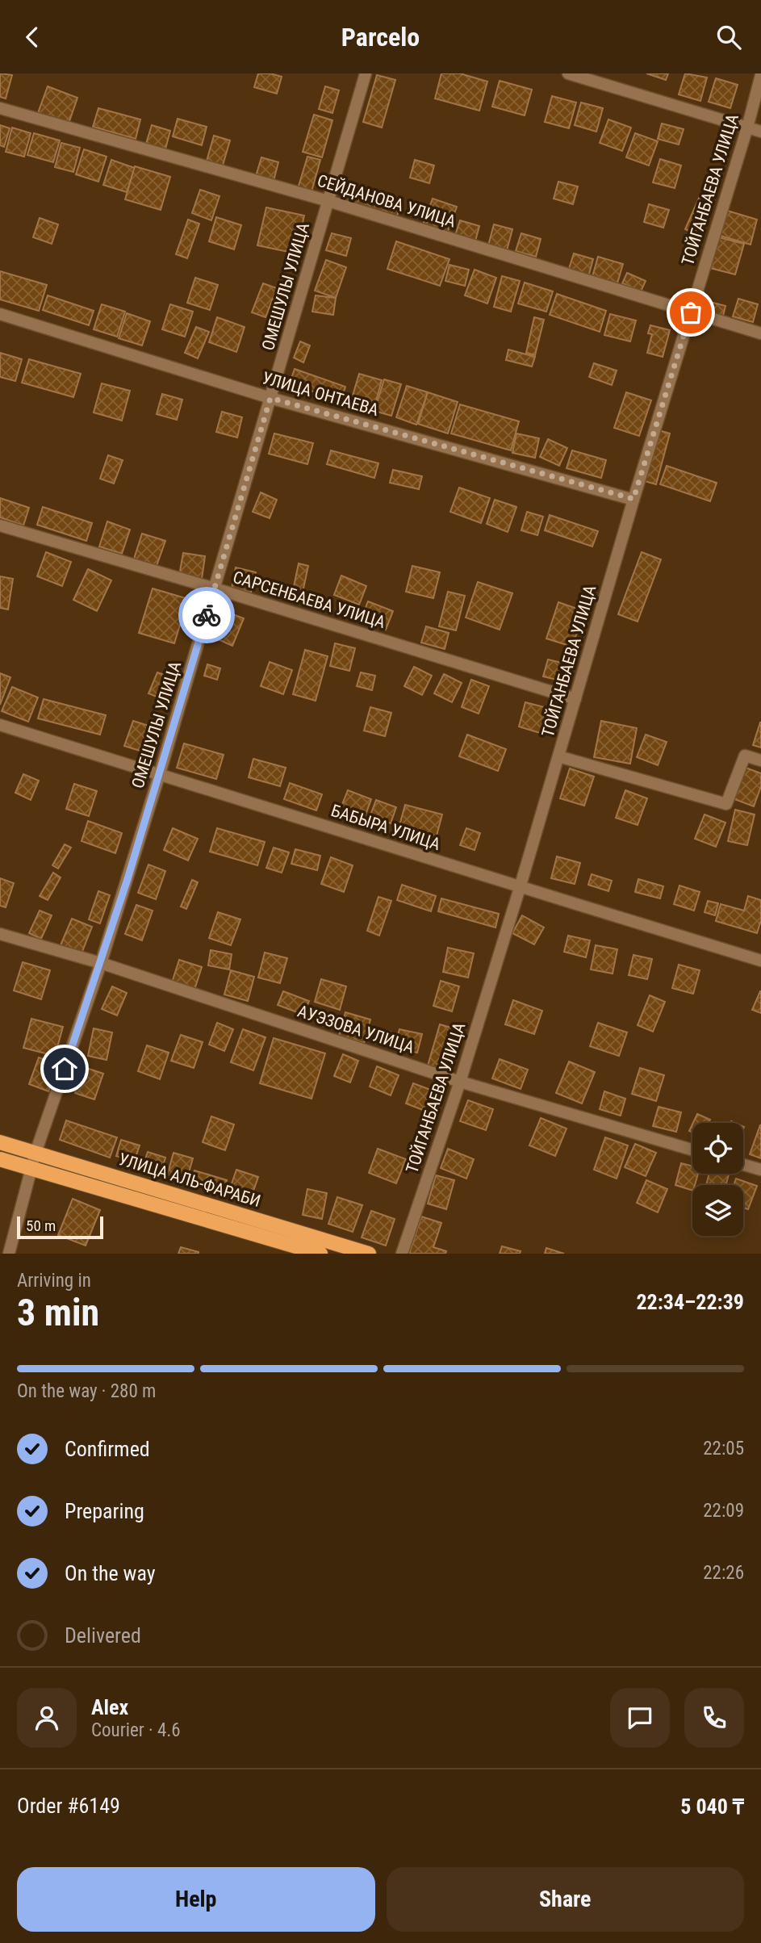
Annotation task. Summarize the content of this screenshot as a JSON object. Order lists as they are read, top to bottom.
{
  "streets": {
    "main road": ["УЛИЦА АЛЬ-ФАРАБИ"],
    "street": [
      "ТОЙГАНБАЕВА УЛИЦА",
      "СЕЙДАНОВА УЛИЦА",
      "ОМЕШУЛЫ УЛИЦА",
      "УЛИЦА ОНТАЕВА",
      "САРСЕНБАЕВА УЛИЦА",
      "БАБЫРА УЛИЦА",
      "АУЭЗОВА УЛИЦА"
    ]
  },
  "crossings": [
    ["ТОЙГАНБАЕВА УЛИЦА", "СЕЙДАНОВА УЛИЦА"],
    ["ТОЙГАНБАЕВА УЛИЦА", "УЛИЦА ОНТАЕВА"],
    ["ТОЙГАНБАЕВА УЛИЦА", "САРСЕНБАЕВА УЛИЦА"],
    ["ТОЙГАНБАЕВА УЛИЦА", "БАБЫРА УЛИЦА"],
    ["ТОЙГАНБАЕВА УЛИЦА", "АУЭЗОВА УЛИЦА"],
    ["СЕЙДАНОВА УЛИЦА", "ОМЕШУЛЫ УЛИЦА"],
    ["ОМЕШУЛЫ УЛИЦА", "УЛИЦА ОНТАЕВА"],
    ["ОМЕШУЛЫ УЛИЦА", "САРСЕНБАЕВА УЛИЦА"],
    ["ОМЕШУЛЫ УЛИЦА", "БАБЫРА УЛИЦА"],
    ["ОМЕШУЛЫ УЛИЦА", "АУЭЗОВА УЛИЦА"],
    ["ОМЕШУЛЫ УЛИЦА", "УЛИЦА АЛЬ-ФАРАБИ"]
  ],
  "scale_bar": "50 m",
  "page": {
    "header": "Parcelo",
    "scale": "50 m",
    "heading": ["3 min", "Arriving in", "22:34–22:39"],
    "panel": [
      "Alex",
      "Courier · 4.6",
      "Order #6149",
      "5 040 ₸"
    ],
    "bar": "On the way · 280 m",
    "list": [
      ["Confirmed", "22:05"],
      ["Preparing", "22:09"],
      ["On the way", "22:26"],
      "Delivered"
    ],
    "buttons": ["Help", "Share"]
  }
}
